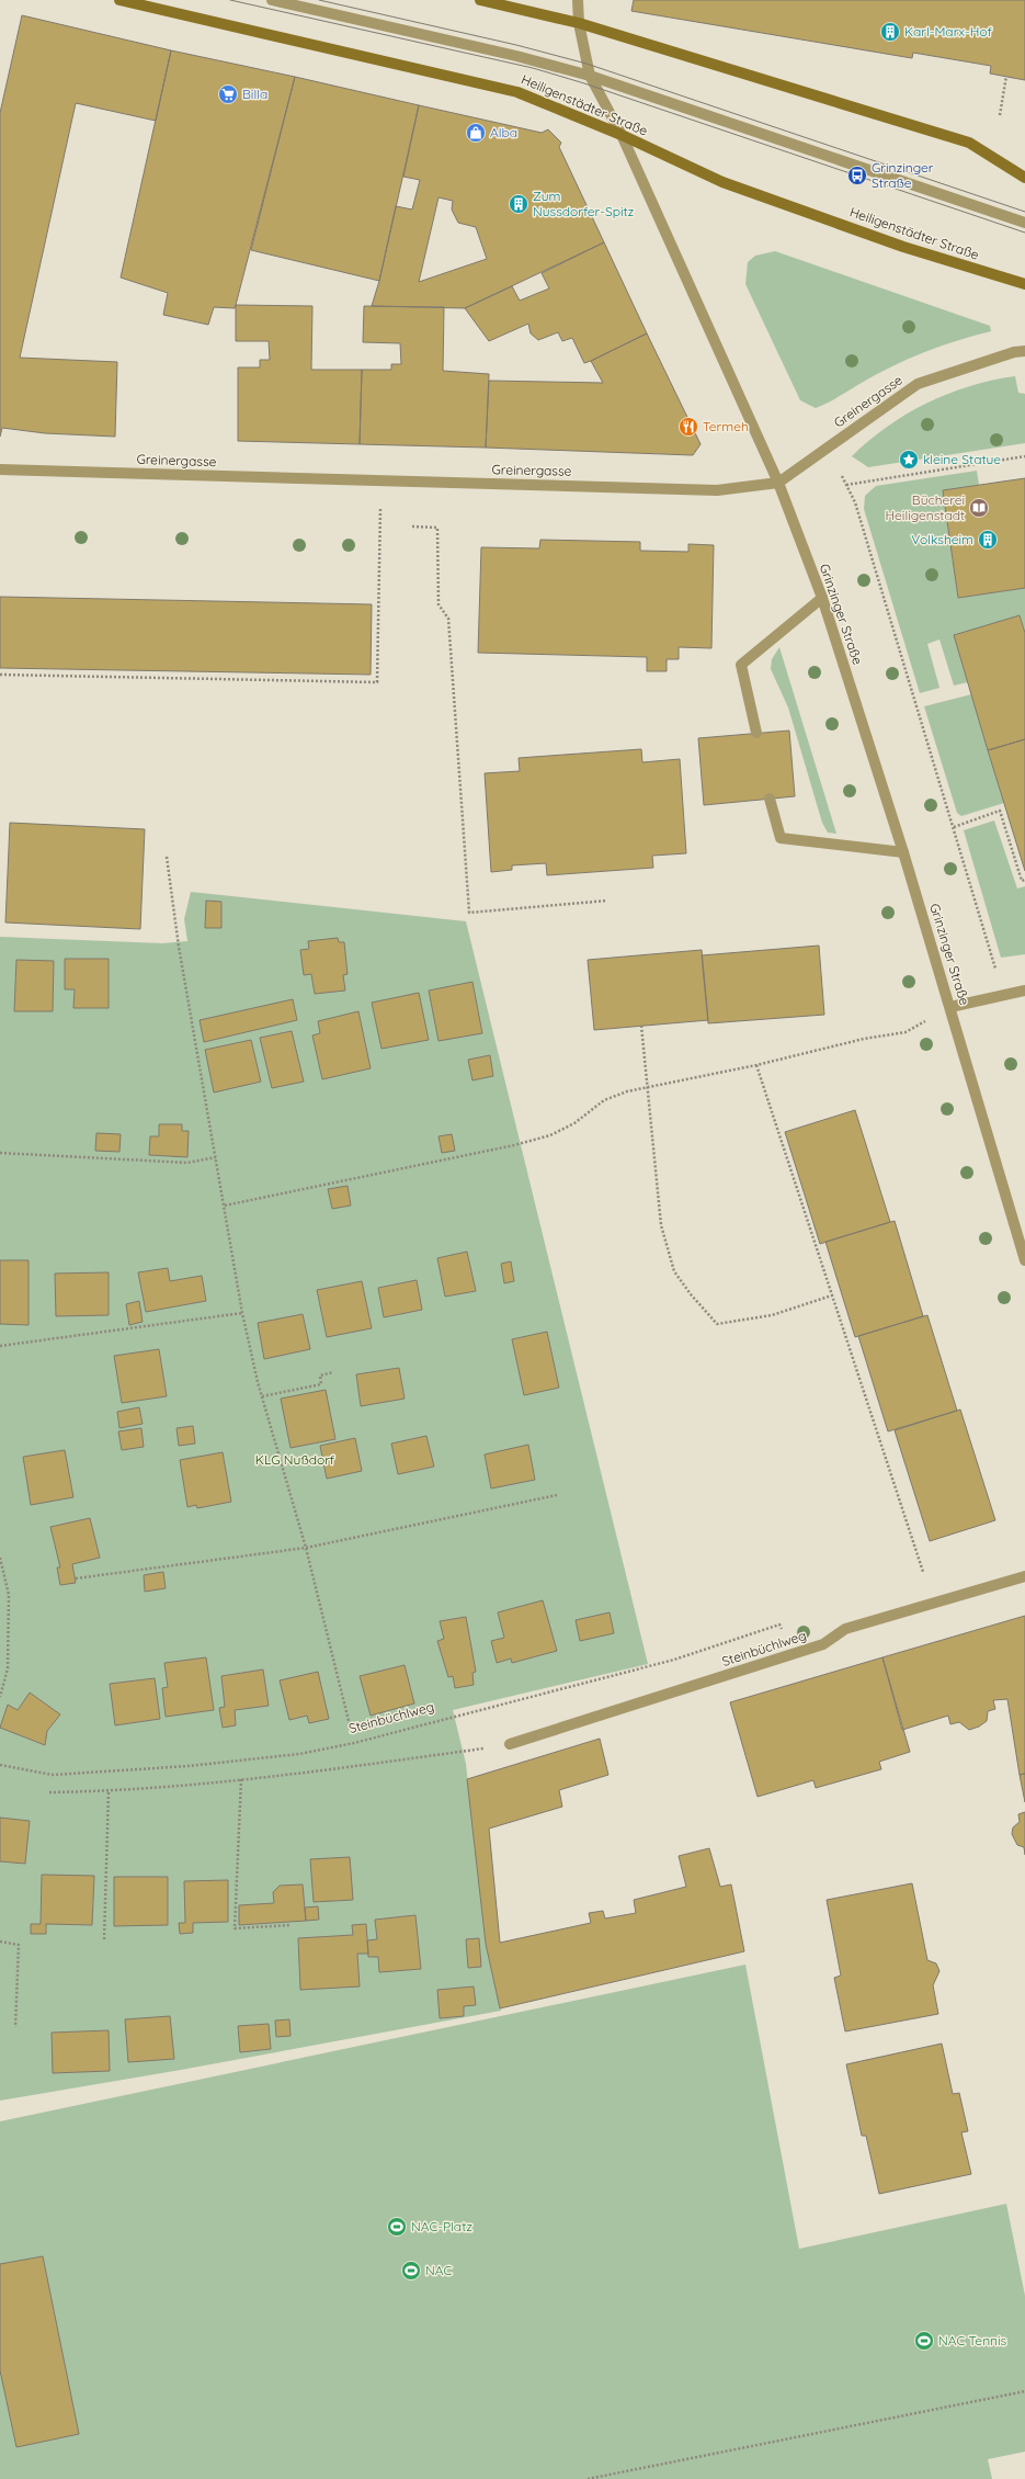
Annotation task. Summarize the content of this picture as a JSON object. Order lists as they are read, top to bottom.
{
  "streets": {
    "main road": ["Heiligenstädter Straße"],
    "street": ["Greinergasse", "Grinzinger Straße", "Steinbüchlweg"]
  },
  "crossings": [
    ["Heiligenstädter Straße", "Grinzinger Straße"],
    ["Greinergasse", "Grinzinger Straße"]
  ],
  "parks": ["KLG Nußdorf"],
  "places": {
    "building": ["Karl-Marx-Hof", "Zum Nussdorfer-Spitz", "Volksheim"],
    "supermarket": ["Billa"],
    "shop": ["Alba"],
    "bus stop": ["Grinzinger Straße"],
    "restaurant": ["Termeh"],
    "place": ["kleine Statue"],
    "library": ["Bücherei Heiligenstadt"],
    "sports": ["NAC-Platz", "NAC", "NAC Tennis"]
  }
}
